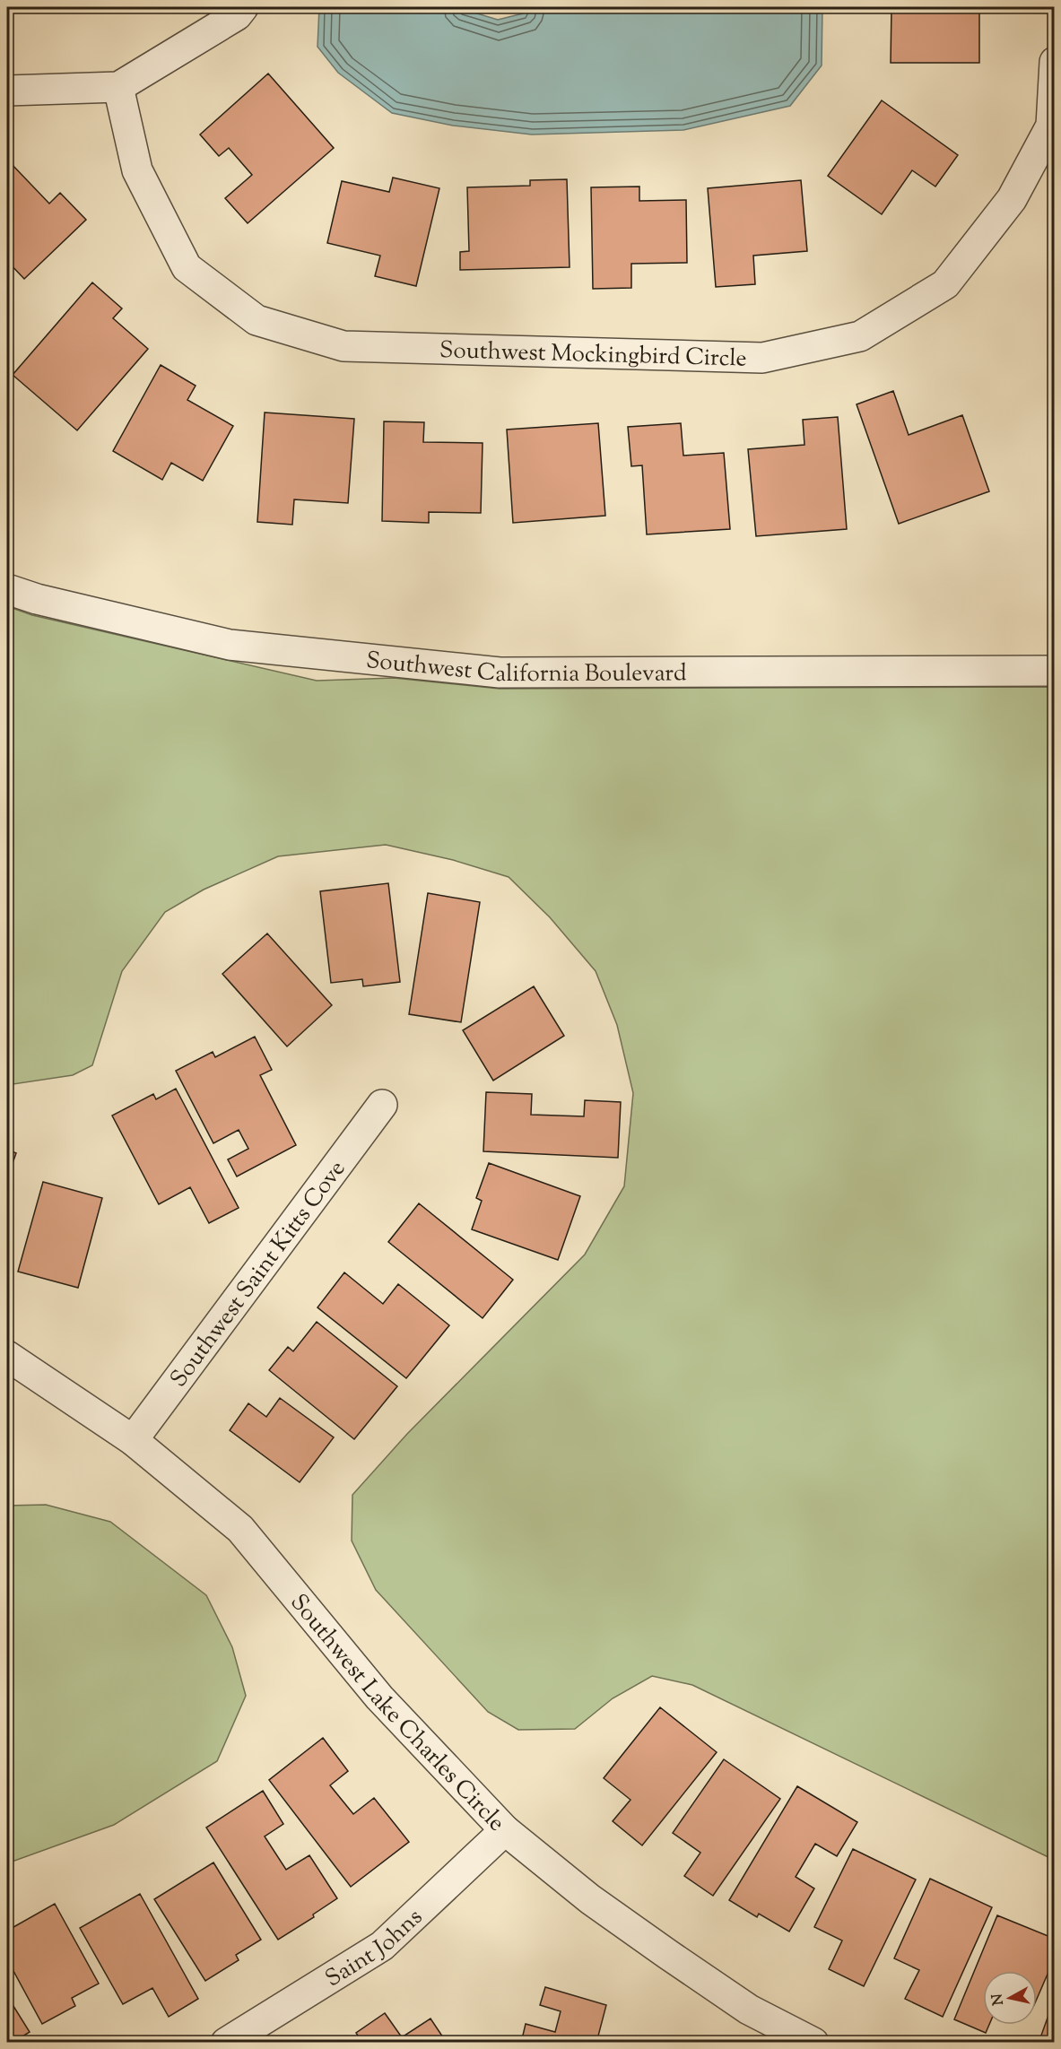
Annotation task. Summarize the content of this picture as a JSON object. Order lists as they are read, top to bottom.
{
  "streets": {
    "street": [
      "Southwest Mockingbird Circle",
      "Southwest California Boulevard",
      "Southwest Saint Kitts Cove",
      "Southwest Lake Charles Circle",
      "Saint Johns"
    ]
  },
  "crossings": [
    ["Southwest Saint Kitts Cove", "Southwest Lake Charles Circle"],
    ["Southwest Lake Charles Circle", "Saint Johns"]
  ],
  "north": "left"
}
